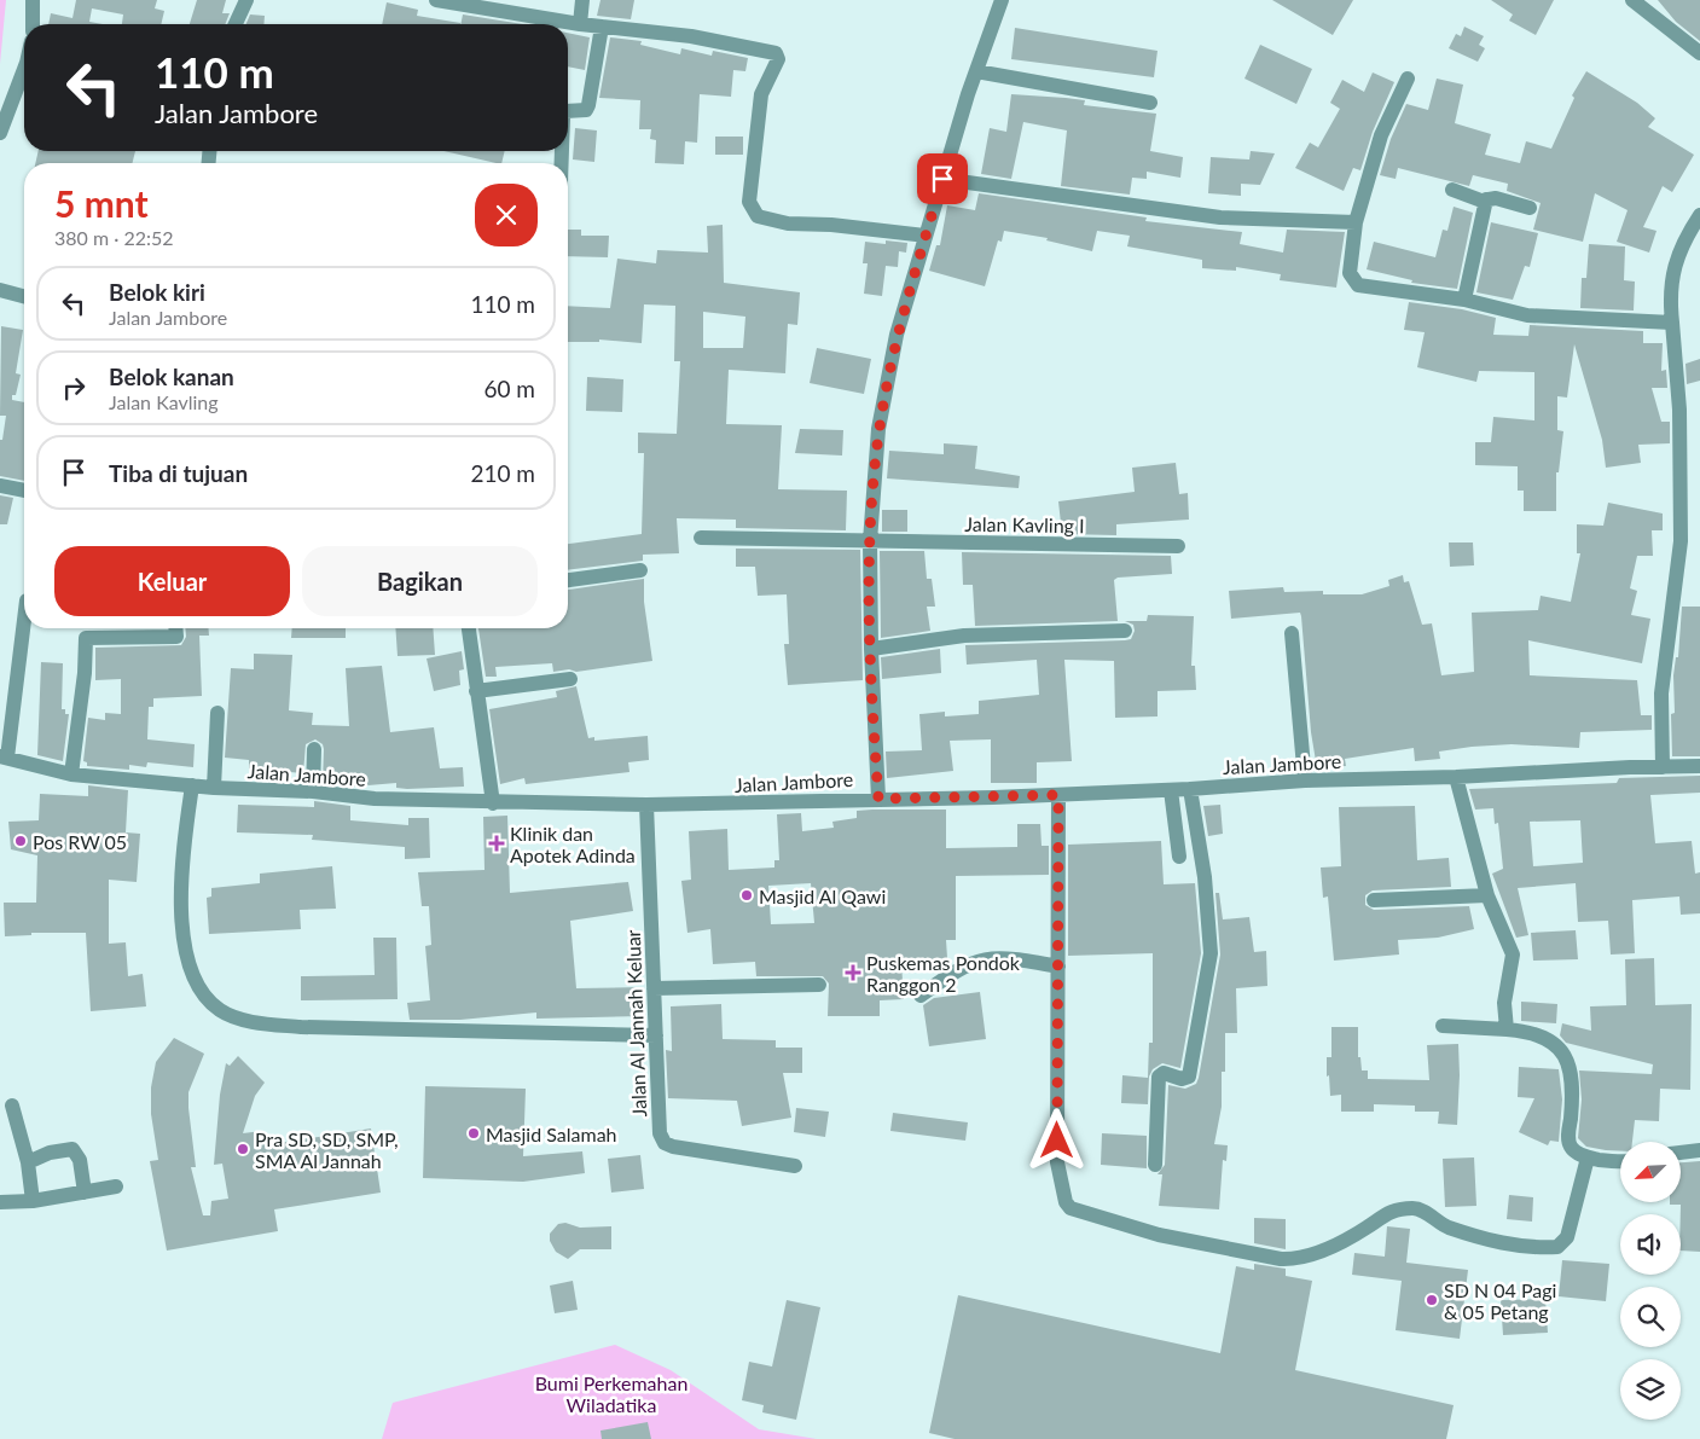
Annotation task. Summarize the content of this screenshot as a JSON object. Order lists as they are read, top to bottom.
{
  "streets": {
    "street": ["Jalan Kavling I", "Jalan Jambore", "Jalan Al Jannah Keluar"]
  },
  "crossings": [
    ["Jalan Jambore", "Jalan Al Jannah Keluar"]
  ],
  "parks": ["Bumi Perkemahan Wiladatika"],
  "places": {
    "other": [
      "Pos RW 05",
      "Masjid Al Qawi",
      "Masjid Salamah",
      "Pra SD, SD, SMP, SMA Al Jannah",
      "SD N 04 Pagi & 05 Petang"
    ],
    "health": ["Klinik dan Apotek Adinda", "Puskemas Pondok Ranggon 2"]
  },
  "north": "bottom left",
  "page": {
    "turn": ["110 m", "Jalan Jambore"],
    "heading": ["5 mnt", "380 m · 22:52"],
    "list": [
      {
        "name": "Belok kiri",
        "note": "Jalan Jambore",
        "value": "110 m"
      },
      {
        "name": "Belok kanan",
        "note": "Jalan Kavling",
        "value": "60 m"
      },
      {
        "name": "Tiba di tujuan",
        "value": "210 m"
      }
    ],
    "buttons": ["Keluar", "Bagikan"]
  }
}
